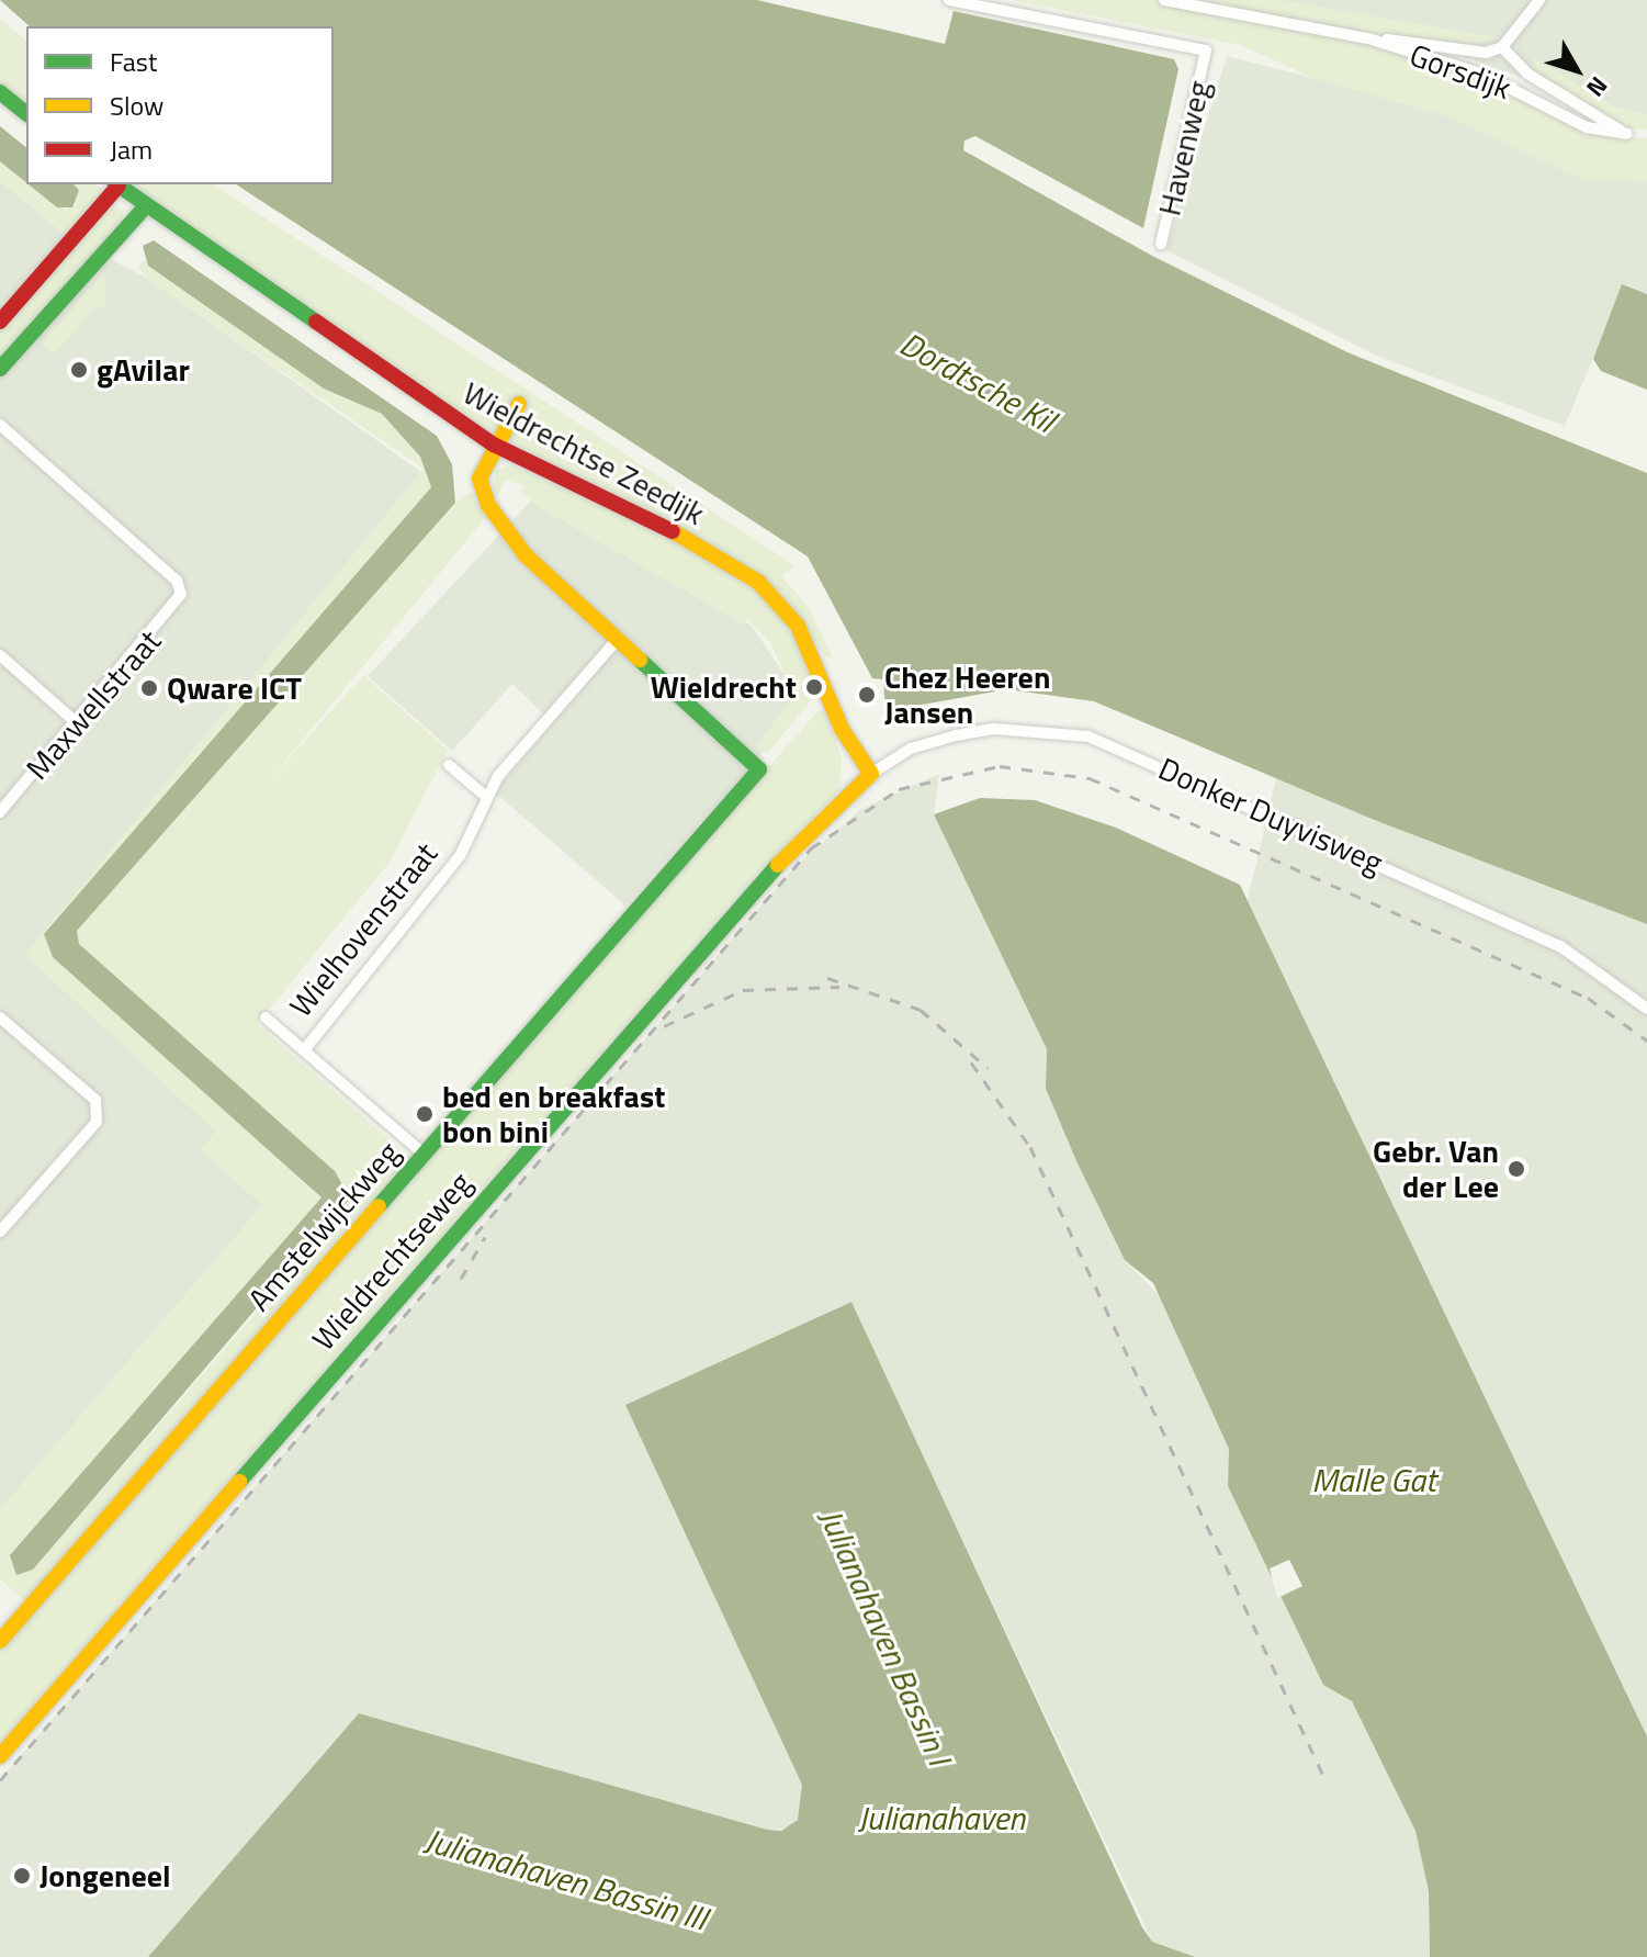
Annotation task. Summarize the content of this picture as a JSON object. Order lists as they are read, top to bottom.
{
  "streets": {
    "street": [
      "Gorsdijk",
      "Havenweg",
      "Wieldrechtse Zeedijk",
      "Maxwellstraat",
      "Donker Duyvisweg",
      "Wielhovenstraat",
      "Amstelwijckweg",
      "Wieldrechtseweg"
    ]
  },
  "crossings": [
    ["Wieldrechtse Zeedijk", "Donker Duyvisweg"],
    ["Wieldrechtse Zeedijk", "Wieldrechtseweg"],
    ["Donker Duyvisweg", "Wieldrechtseweg"],
    ["Wielhovenstraat", "Amstelwijckweg"]
  ],
  "water": [
    "Dordtsche Kil",
    "Malle Gat",
    "Julianahaven Bassin I",
    "Julianahaven",
    "Julianahaven Bassin III"
  ],
  "places": [
    "gAvilar",
    "Wieldrecht",
    "Qware ICT",
    "Chez Heeren Jansen",
    "bed en breakfast bon bini",
    "Gebr. Van der Lee",
    "Jongeneel"
  ],
  "legend": ["Fast", "Slow", "Jam"],
  "north": "bottom right"
}
